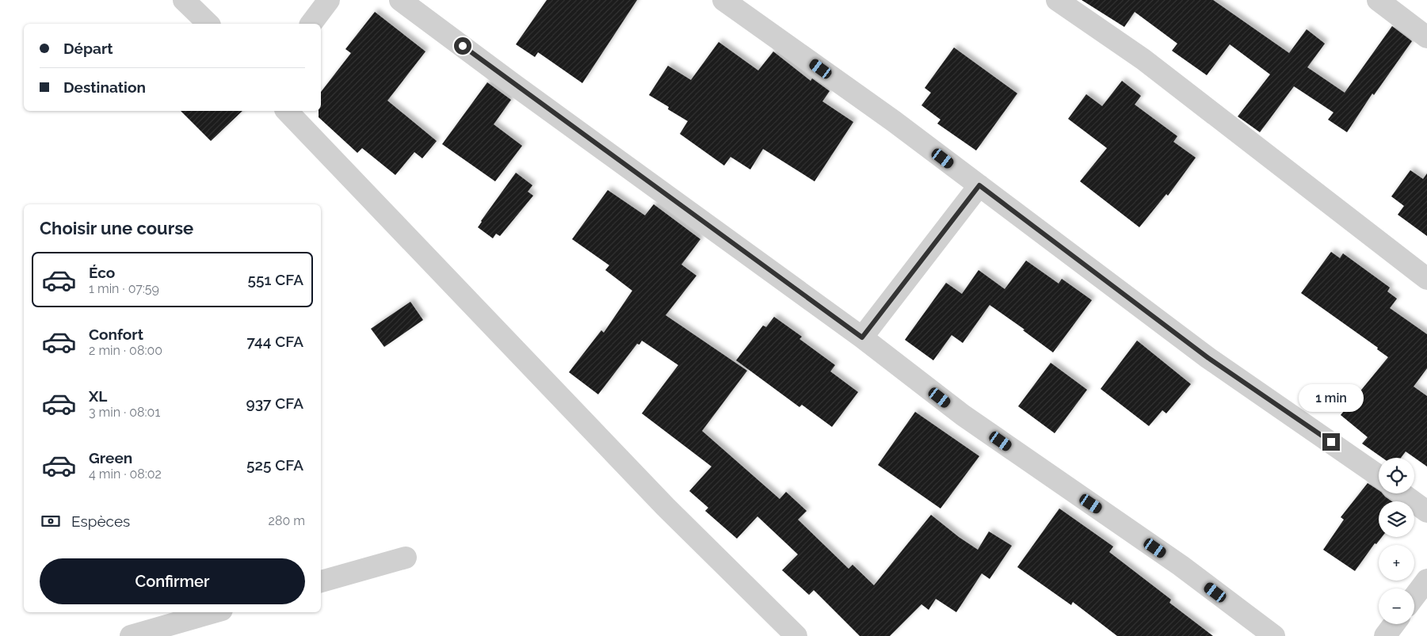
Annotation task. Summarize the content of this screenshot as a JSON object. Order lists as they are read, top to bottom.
{
  "page": {
    "banner": ["Départ", "Destination"],
    "heading": "Choisir une course",
    "list": [
      {
        "name": "Éco",
        "note": "1 min · 07:59",
        "value": "551 CFA"
      },
      {
        "name": "Confort",
        "note": "2 min · 08:00",
        "value": "744 CFA"
      },
      {
        "name": "XL",
        "note": "3 min · 08:01",
        "value": "937 CFA"
      },
      {
        "name": "Green",
        "note": "4 min · 08:02",
        "value": "525 CFA"
      }
    ],
    "bubble": "1 min",
    "map_buttons": ["+", "−"],
    "pay": ["Espèces", "280 m"],
    "buttons": "Confirmer"
  }
}
